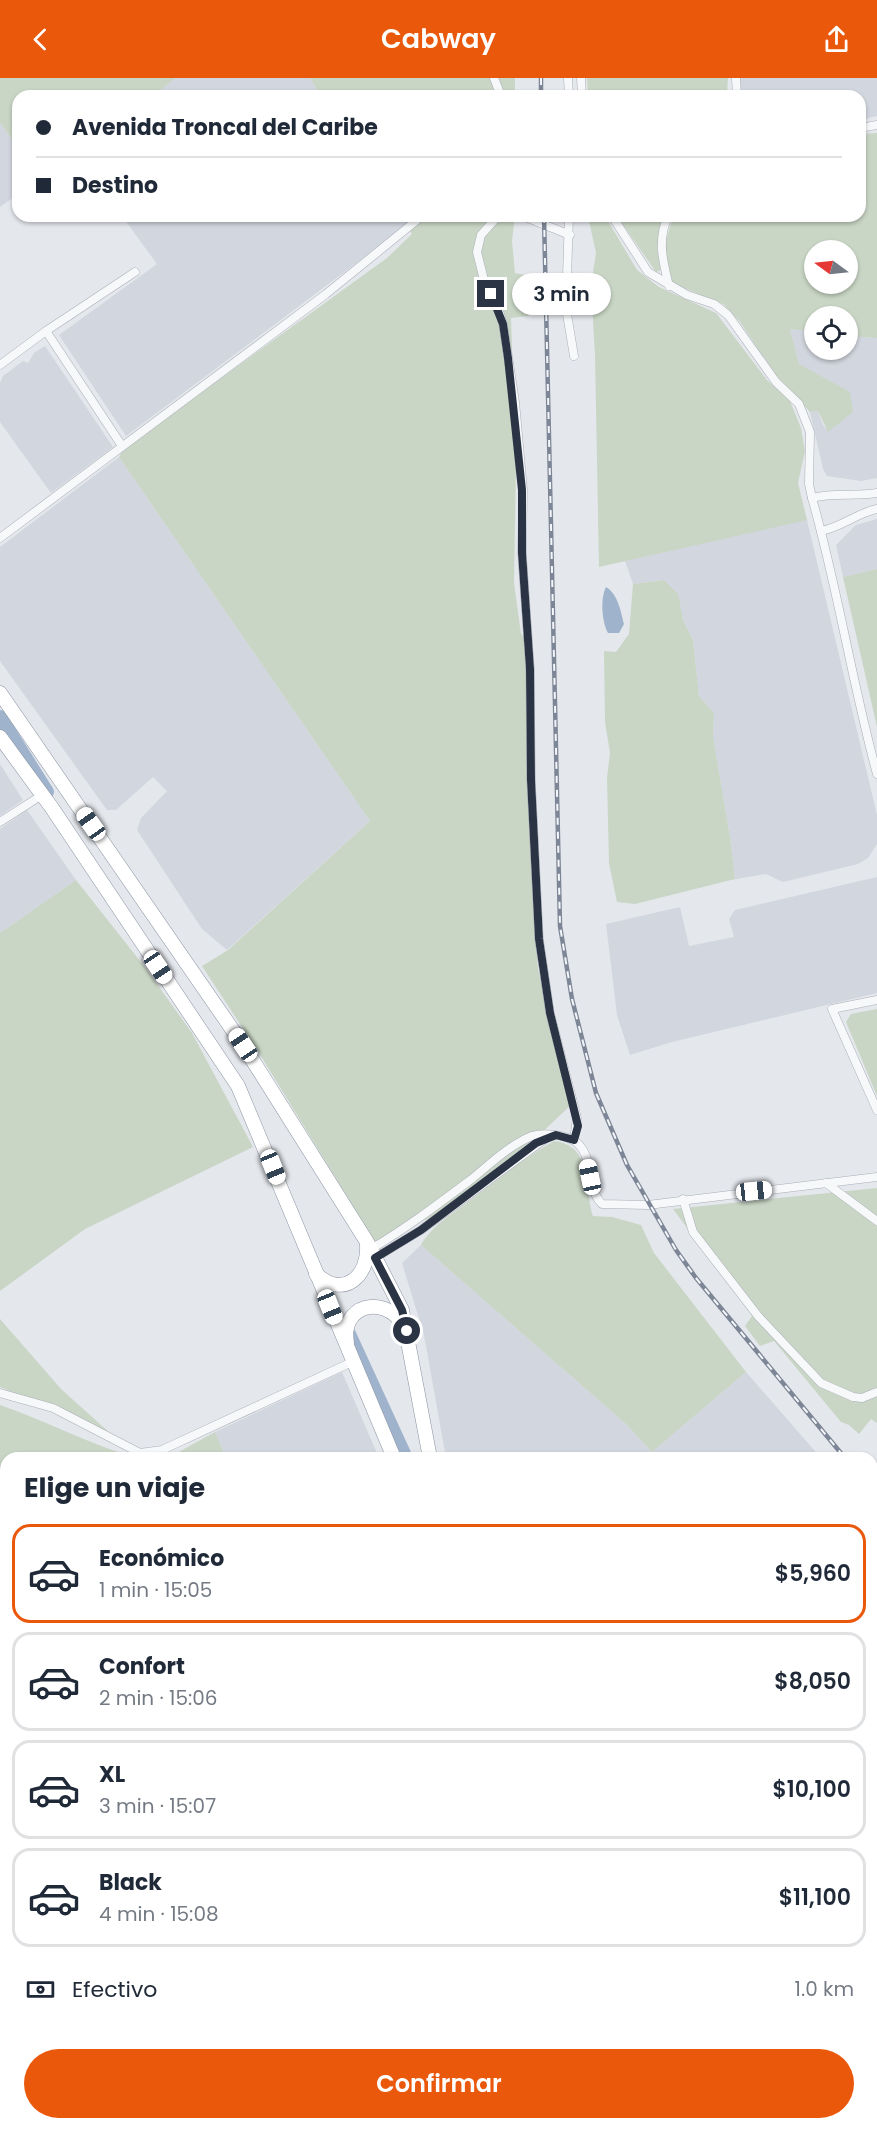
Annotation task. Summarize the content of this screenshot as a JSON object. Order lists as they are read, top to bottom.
{
  "north": "left",
  "page": {
    "header": "Cabway",
    "banner": ["Avenida Troncal del Caribe", "Destino"],
    "bubble": "3 min",
    "heading": "Elige un viaje",
    "list": [
      {
        "name": "Económico",
        "note": "1 min · 15:05",
        "value": "$5,960"
      },
      {
        "name": "Confort",
        "note": "2 min · 15:06",
        "value": "$8,050"
      },
      {
        "name": "XL",
        "note": "3 min · 15:07",
        "value": "$10,100"
      },
      {
        "name": "Black",
        "note": "4 min · 15:08",
        "value": "$11,100"
      }
    ],
    "pay": ["Efectivo", "1.0 km"],
    "buttons": "Confirmar"
  }
}
